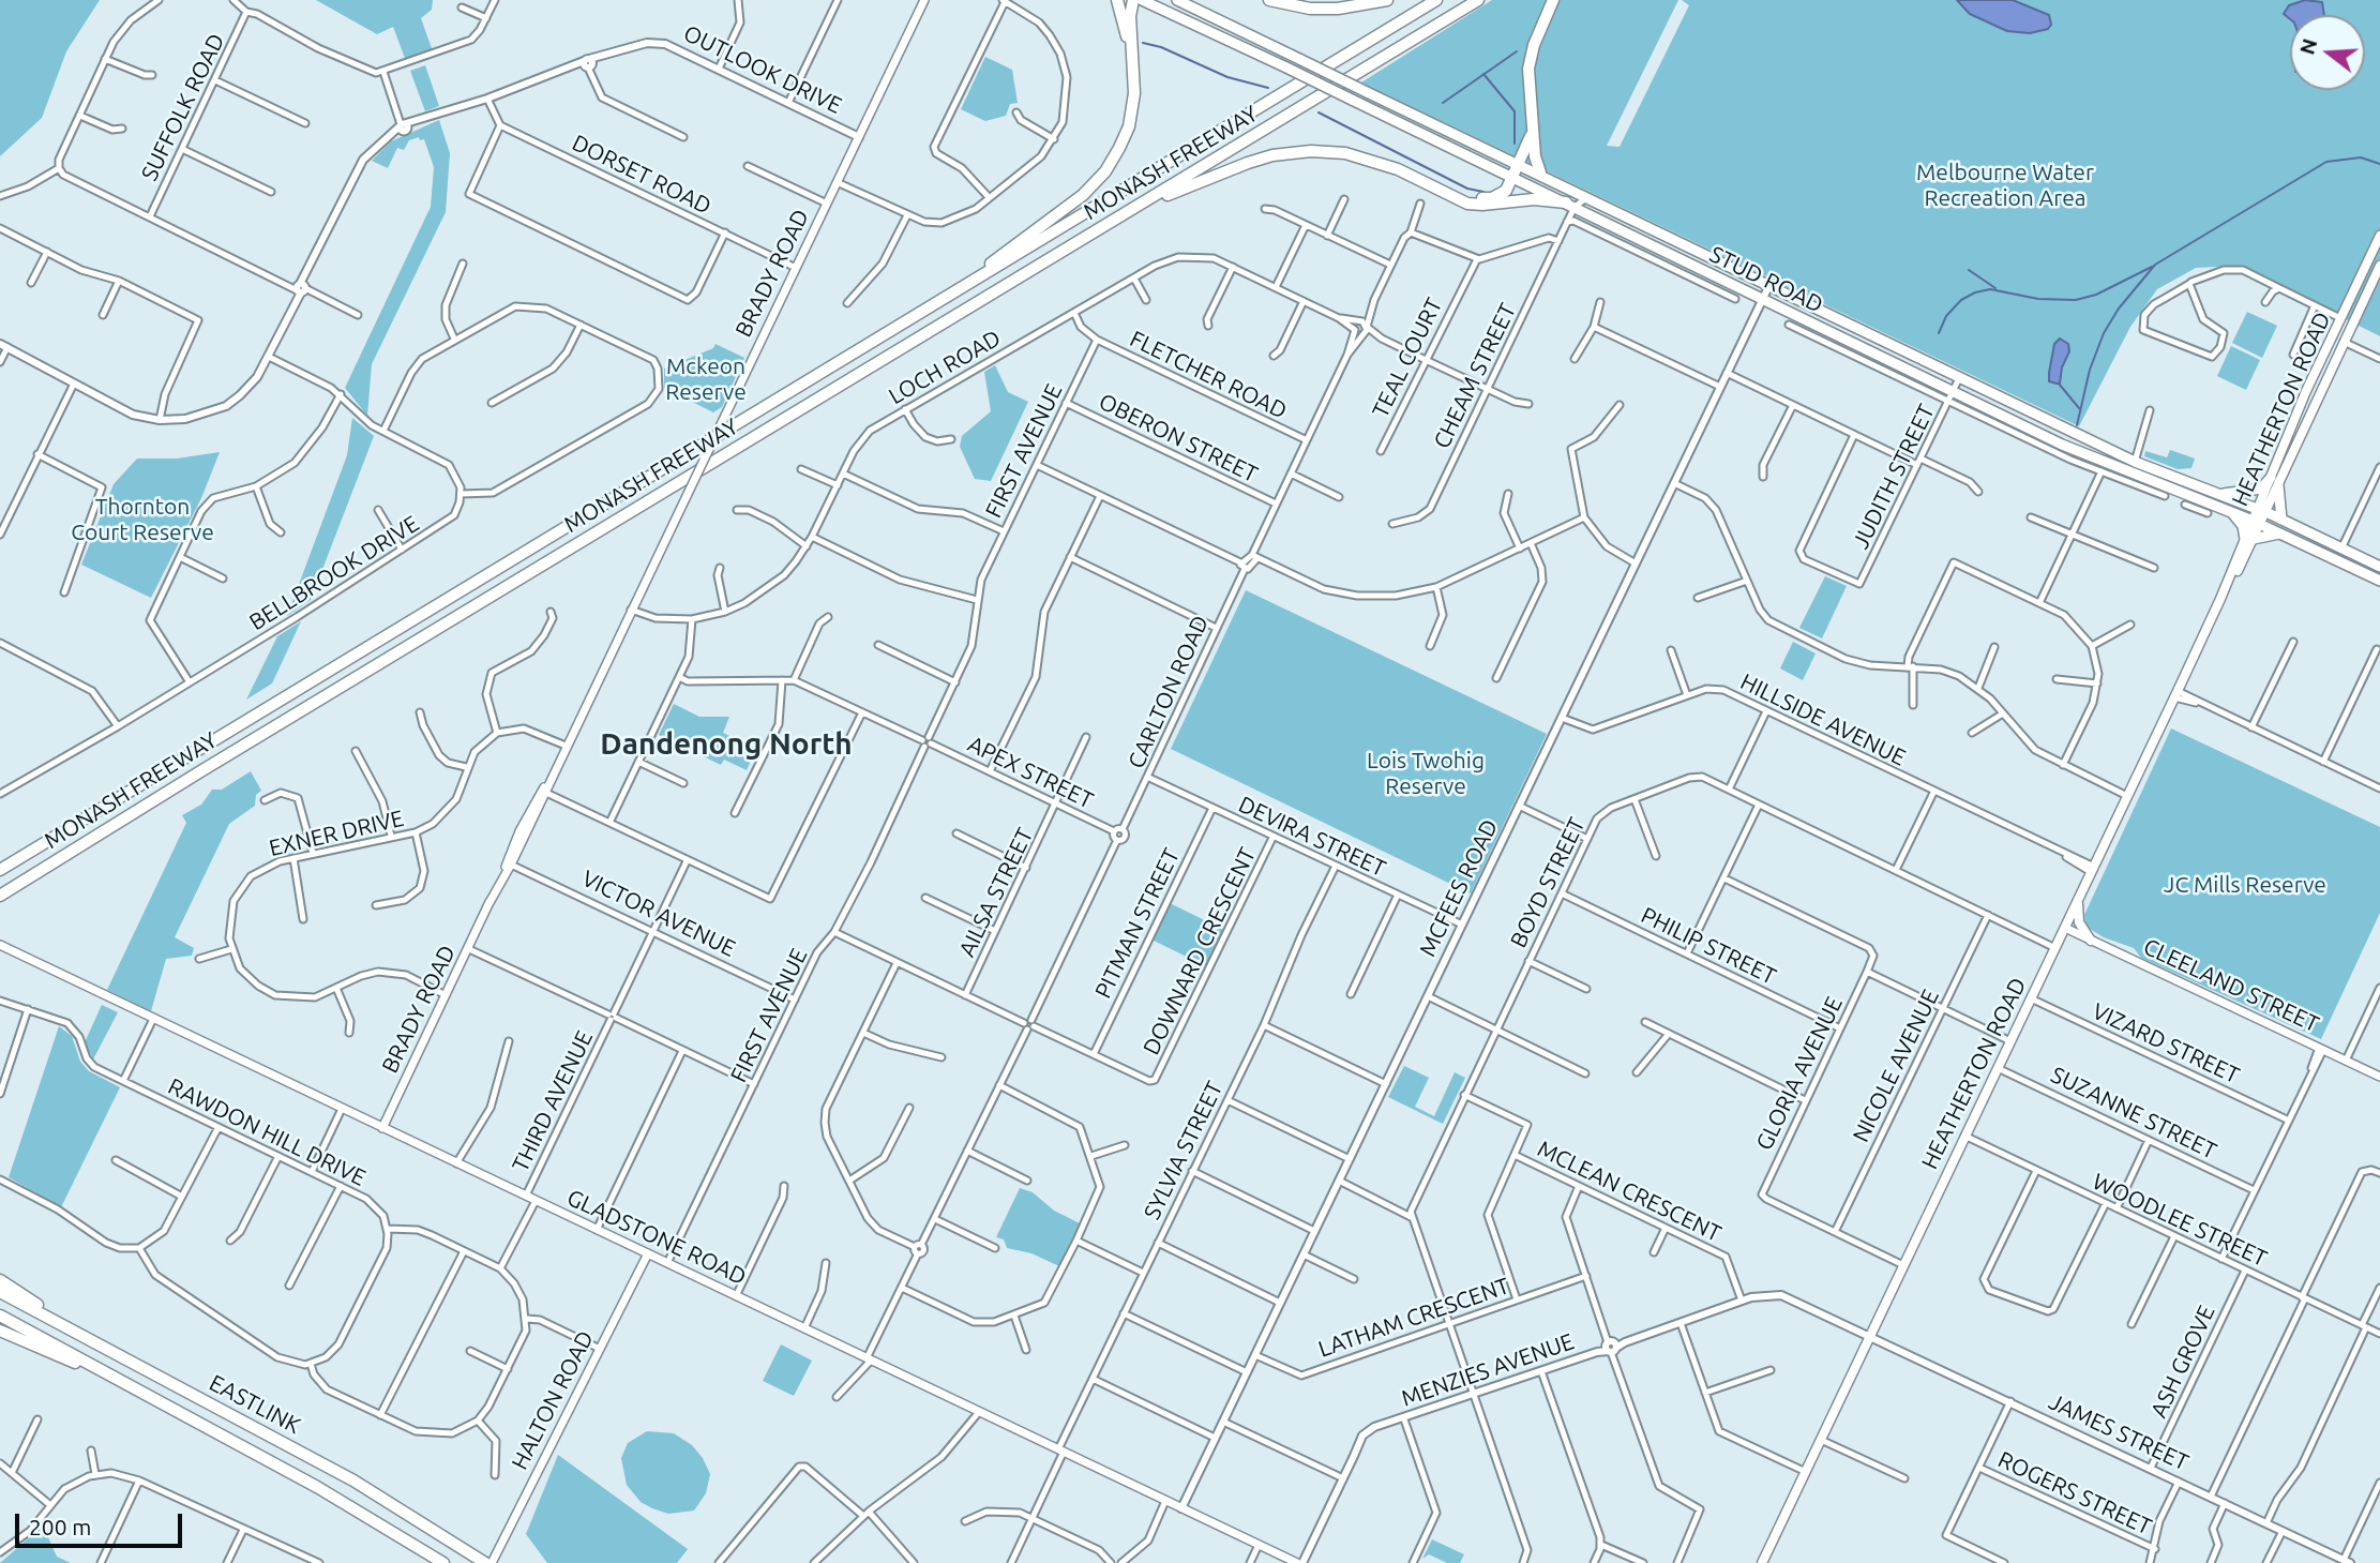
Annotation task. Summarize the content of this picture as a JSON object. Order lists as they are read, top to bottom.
{
  "streets": {
    "highway": ["MONASH FREEWAY", "STUD ROAD", "EASTLINK"],
    "main road": [
      "BRADY ROAD",
      "HEATHERTON ROAD",
      "CLEELAND STREET",
      "GLADSTONE ROAD",
      "HALTON ROAD"
    ],
    "street": [
      "OUTLOOK DRIVE",
      "SUFFOLK ROAD",
      "DORSET ROAD",
      "TEAL COURT",
      "LOCH ROAD",
      "FLETCHER ROAD",
      "CHEAM STREET",
      "OBERON STREET",
      "FIRST AVENUE",
      "JUDITH STREET",
      "BELLBROOK DRIVE",
      "CARLTON ROAD",
      "HILLSIDE AVENUE",
      "APEX STREET",
      "EXNER DRIVE",
      "DEVIRA STREET",
      "BOYD STREET",
      "MCFEES ROAD",
      "AILSA STREET",
      "VICTOR AVENUE",
      "PITMAN STREET",
      "PHILIP STREET",
      "DOWNARD CRESCENT",
      "VIZARD STREET",
      "NICOLE AVENUE",
      "GLORIA AVENUE",
      "THIRD AVENUE",
      "SUZANNE STREET",
      "RAWDON HILL DRIVE",
      "SYLVIA STREET",
      "MCLEAN CRESCENT",
      "WOODLEE STREET",
      "LATHAM CRESCENT",
      "ASH GROVE",
      "MENZIES AVENUE",
      "JAMES STREET",
      "ROGERS STREET"
    ]
  },
  "crossings": [
    ["OUTLOOK DRIVE", "BRADY ROAD"],
    ["DORSET ROAD", "BRADY ROAD"],
    ["BRADY ROAD", "LOCH ROAD"],
    ["BRADY ROAD", "VICTOR AVENUE"],
    ["BRADY ROAD", "GLADSTONE ROAD"],
    ["STUD ROAD", "CHEAM STREET"],
    ["STUD ROAD", "HEATHERTON ROAD"],
    ["STUD ROAD", "JUDITH STREET"],
    ["STUD ROAD", "MCFEES ROAD"],
    ["FLETCHER ROAD", "FIRST AVENUE"],
    ["HEATHERTON ROAD", "HILLSIDE AVENUE"],
    ["HEATHERTON ROAD", "BOYD STREET"],
    ["HEATHERTON ROAD", "CLEELAND STREET"],
    ["HEATHERTON ROAD", "VIZARD STREET"],
    ["HEATHERTON ROAD", "SUZANNE STREET"],
    ["HEATHERTON ROAD", "WOODLEE STREET"],
    ["HEATHERTON ROAD", "MENZIES AVENUE"],
    ["HEATHERTON ROAD", "JAMES STREET"],
    ["OBERON STREET", "FIRST AVENUE"],
    ["FIRST AVENUE", "APEX STREET"],
    ["FIRST AVENUE", "VICTOR AVENUE"],
    ["FIRST AVENUE", "DOWNARD CRESCENT"],
    ["FIRST AVENUE", "GLADSTONE ROAD"],
    ["CARLTON ROAD", "DEVIRA STREET"],
    ["HILLSIDE AVENUE", "MCFEES ROAD"],
    ["APEX STREET", "AILSA STREET"],
    ["DEVIRA STREET", "MCFEES ROAD"],
    ["DEVIRA STREET", "PITMAN STREET"],
    ["DEVIRA STREET", "DOWNARD CRESCENT"],
    ["DEVIRA STREET", "SYLVIA STREET"],
    ["BOYD STREET", "PHILIP STREET"],
    ["BOYD STREET", "NICOLE AVENUE"],
    ["BOYD STREET", "LATHAM CRESCENT"],
    ["BOYD STREET", "MENZIES AVENUE"],
    ["MCFEES ROAD", "GLADSTONE ROAD"],
    ["MCFEES ROAD", "LATHAM CRESCENT"],
    ["AILSA STREET", "DOWNARD CRESCENT"],
    ["VICTOR AVENUE", "THIRD AVENUE"],
    ["PITMAN STREET", "DOWNARD CRESCENT"],
    ["PHILIP STREET", "GLORIA AVENUE"],
    ["NICOLE AVENUE", "GLORIA AVENUE"],
    ["THIRD AVENUE", "GLADSTONE ROAD"],
    ["SYLVIA STREET", "GLADSTONE ROAD"],
    ["MCLEAN CRESCENT", "MENZIES AVENUE"],
    ["WOODLEE STREET", "ASH GROVE"],
    ["GLADSTONE ROAD", "MENZIES AVENUE"],
    ["GLADSTONE ROAD", "HALTON ROAD"],
    ["ASH GROVE", "JAMES STREET"],
    ["MENZIES AVENUE", "JAMES STREET"]
  ],
  "districts": ["Dandenong North"],
  "parks": [
    "Melbourne Water Recreation Area",
    "Mckeon Reserve",
    "Thornton Court Reserve",
    "Lois Twohig Reserve",
    "JC Mills Reserve"
  ],
  "scale_bar": "200 m",
  "north": "left"
}
